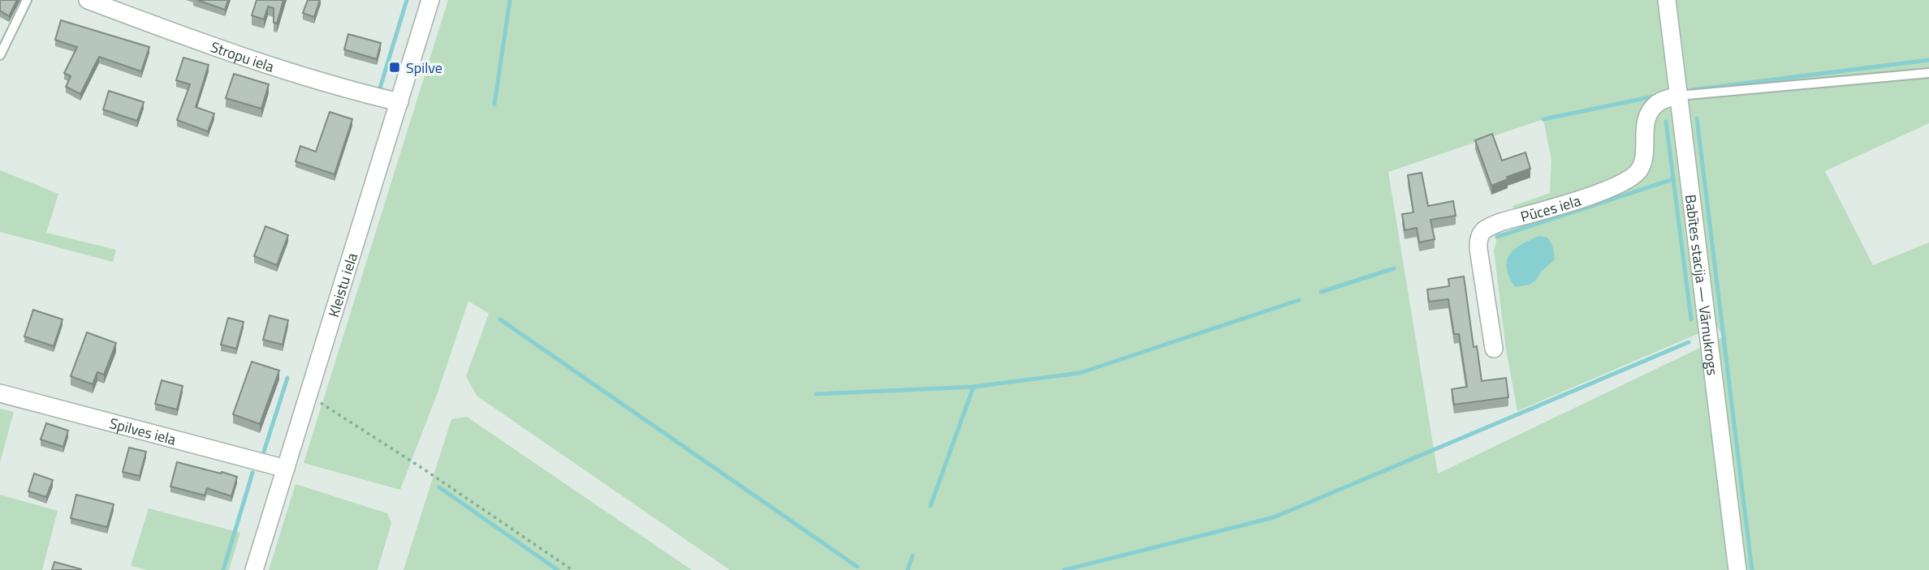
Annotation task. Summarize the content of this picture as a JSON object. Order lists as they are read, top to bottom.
{
  "streets": {
    "street": [
      "Stropu iela",
      "Pūces iela",
      "Babītes stacija — Vārnukrogs",
      "Kleistu iela",
      "Spilves iela"
    ]
  },
  "crossings": [
    ["Stropu iela", "Kleistu iela"],
    ["Pūces iela", "Babītes stacija — Vārnukrogs"],
    ["Kleistu iela", "Spilves iela"]
  ],
  "places": {
    "transit": ["Spilve"]
  }
}
